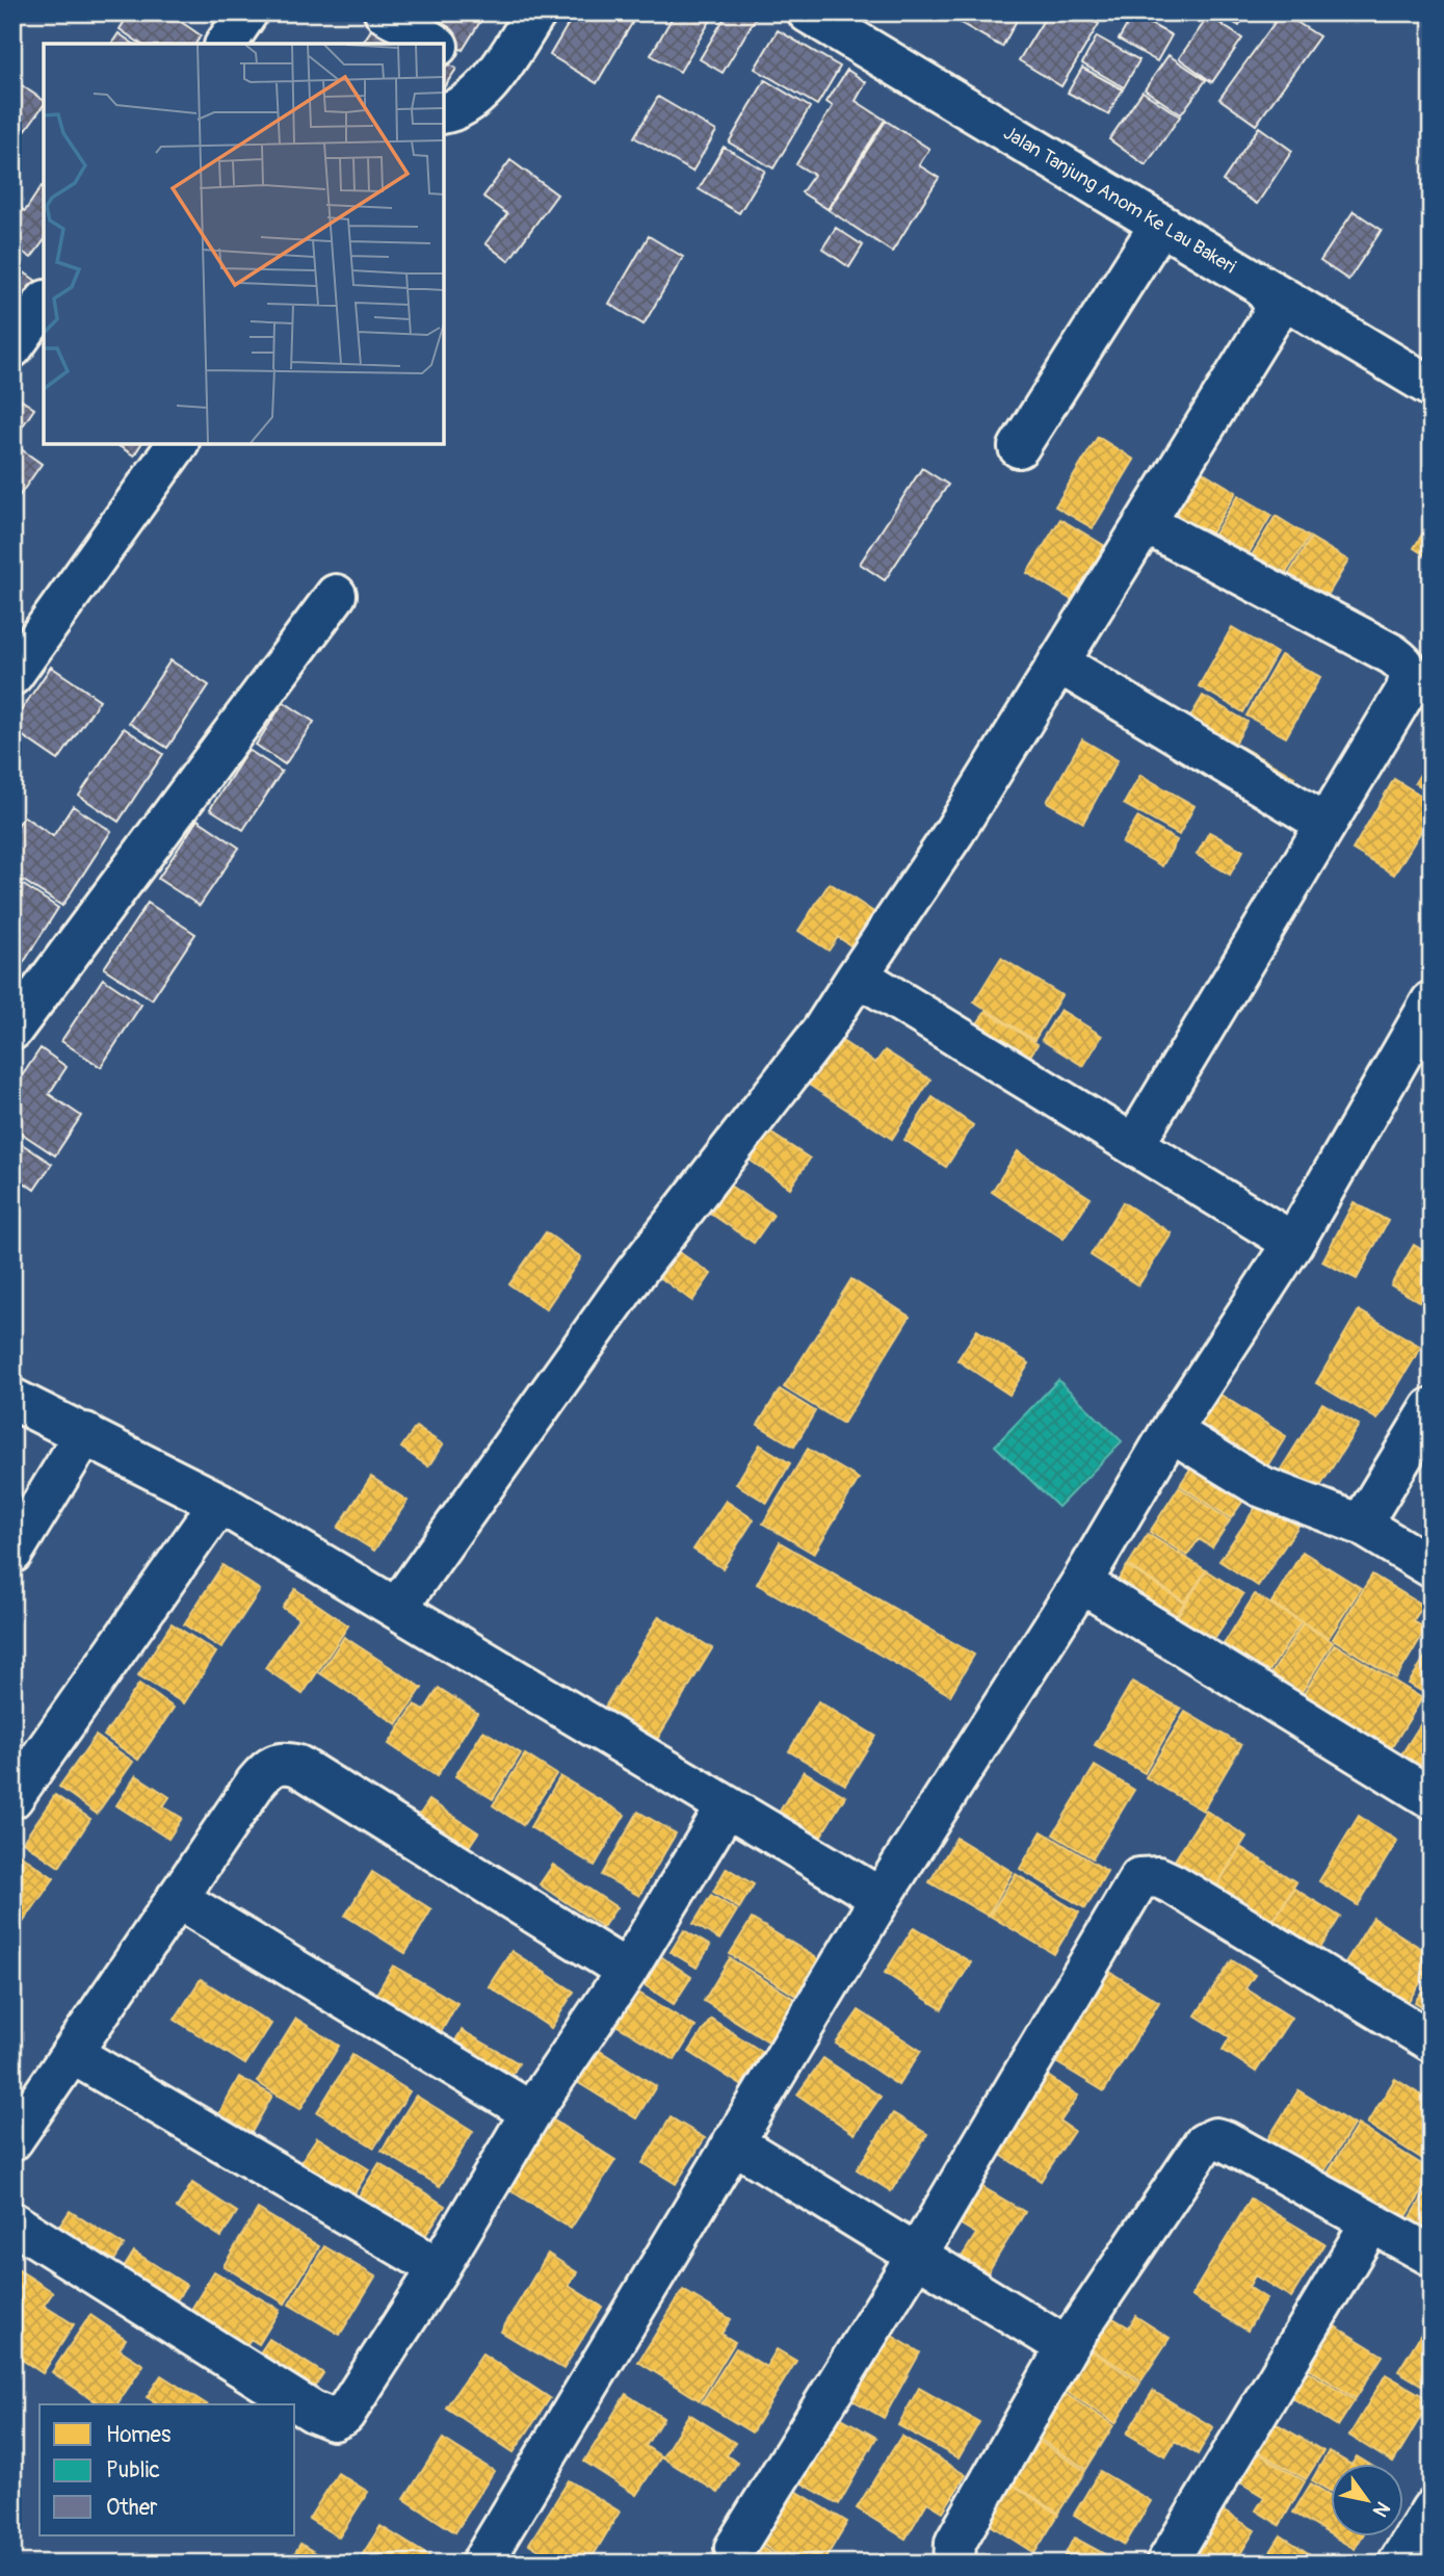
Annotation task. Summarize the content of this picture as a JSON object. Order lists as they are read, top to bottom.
{
  "streets": {
    "street": ["Jalan Tanjung Anom Ke Lau Bakeri"]
  },
  "legend": ["Homes", "Public", "Other"],
  "north": "bottom right"
}
